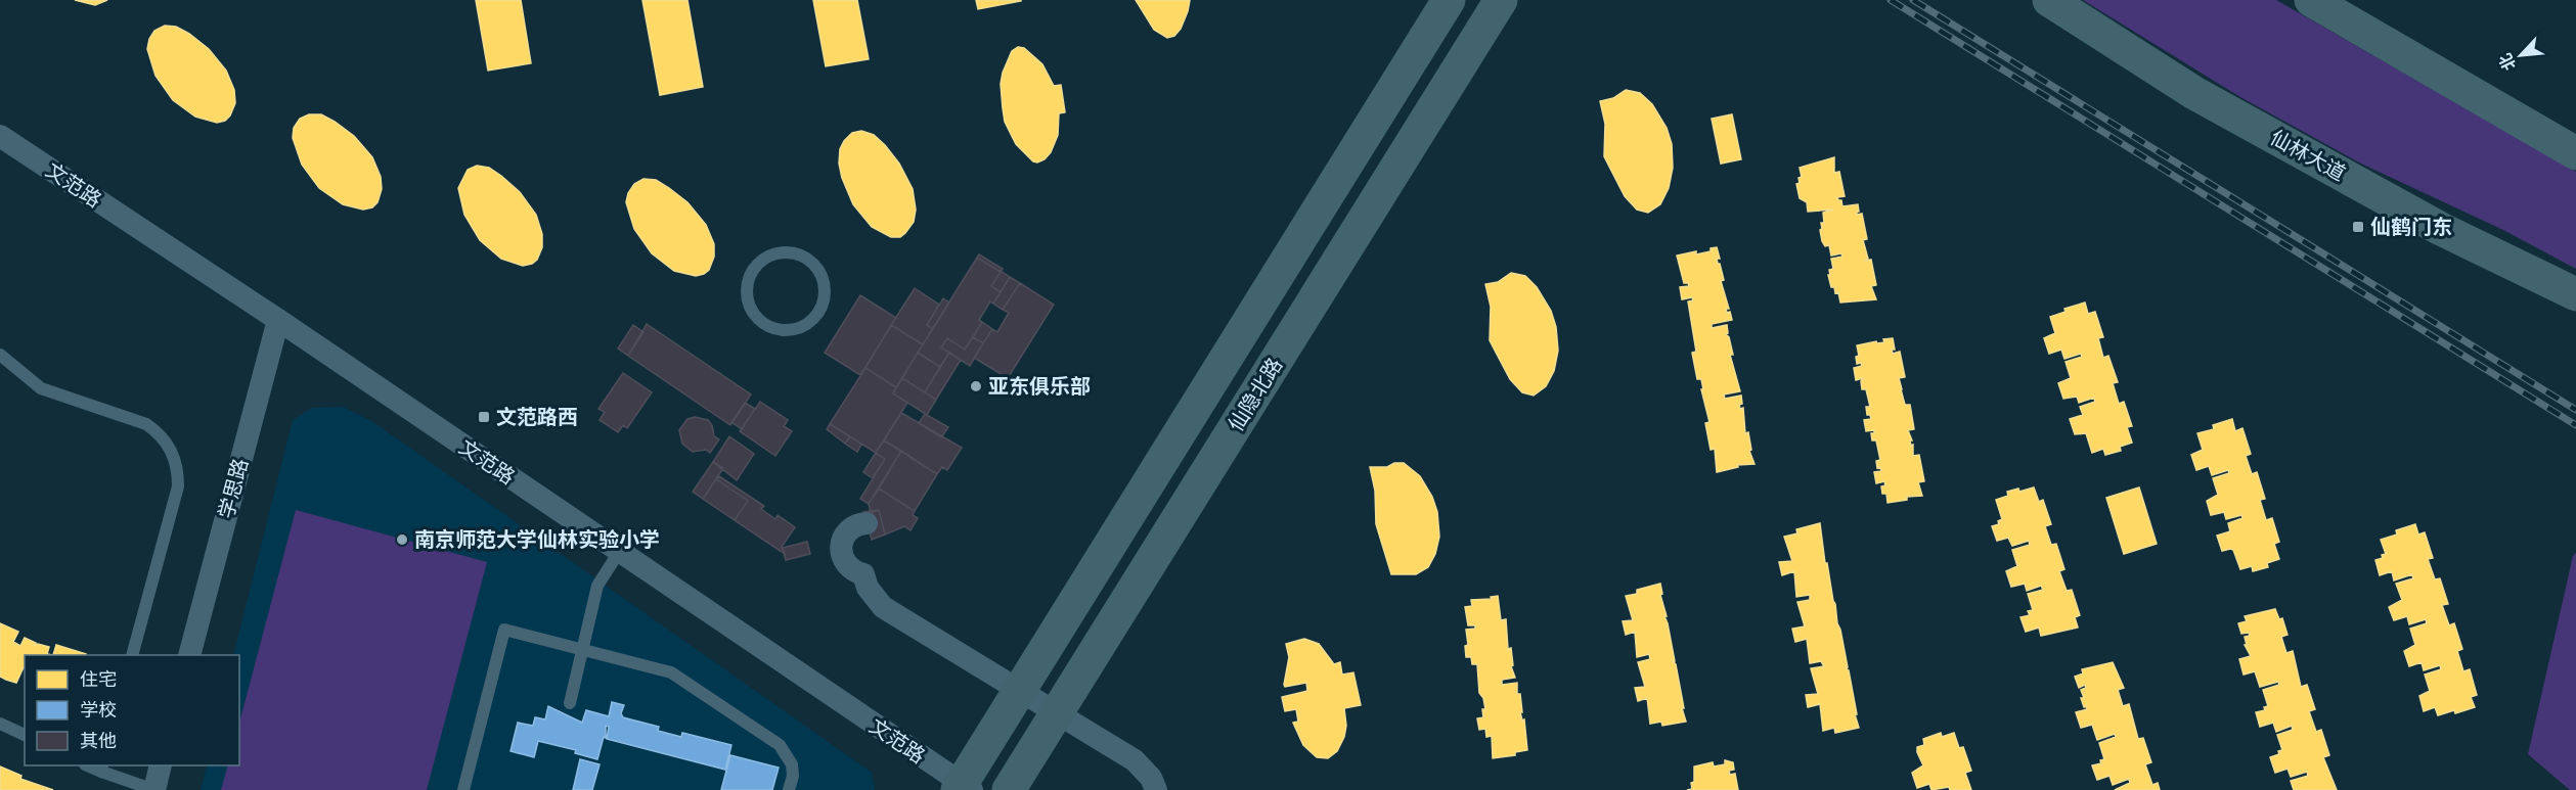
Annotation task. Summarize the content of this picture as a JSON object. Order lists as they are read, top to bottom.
{
  "streets": {
    "main road": ["仙林大道", "仙隐北路"],
    "street": ["文范路", "学思路"]
  },
  "crossings": [
    ["文范路", "学思路"]
  ],
  "places": {
    "transit": ["仙鹤门东", "文范路西"],
    "other": ["亚东俱乐部", "南京师范大学仙林实验小学"]
  },
  "legend": ["住宅", "学校", "其他"],
  "north": "bottom left"
}
